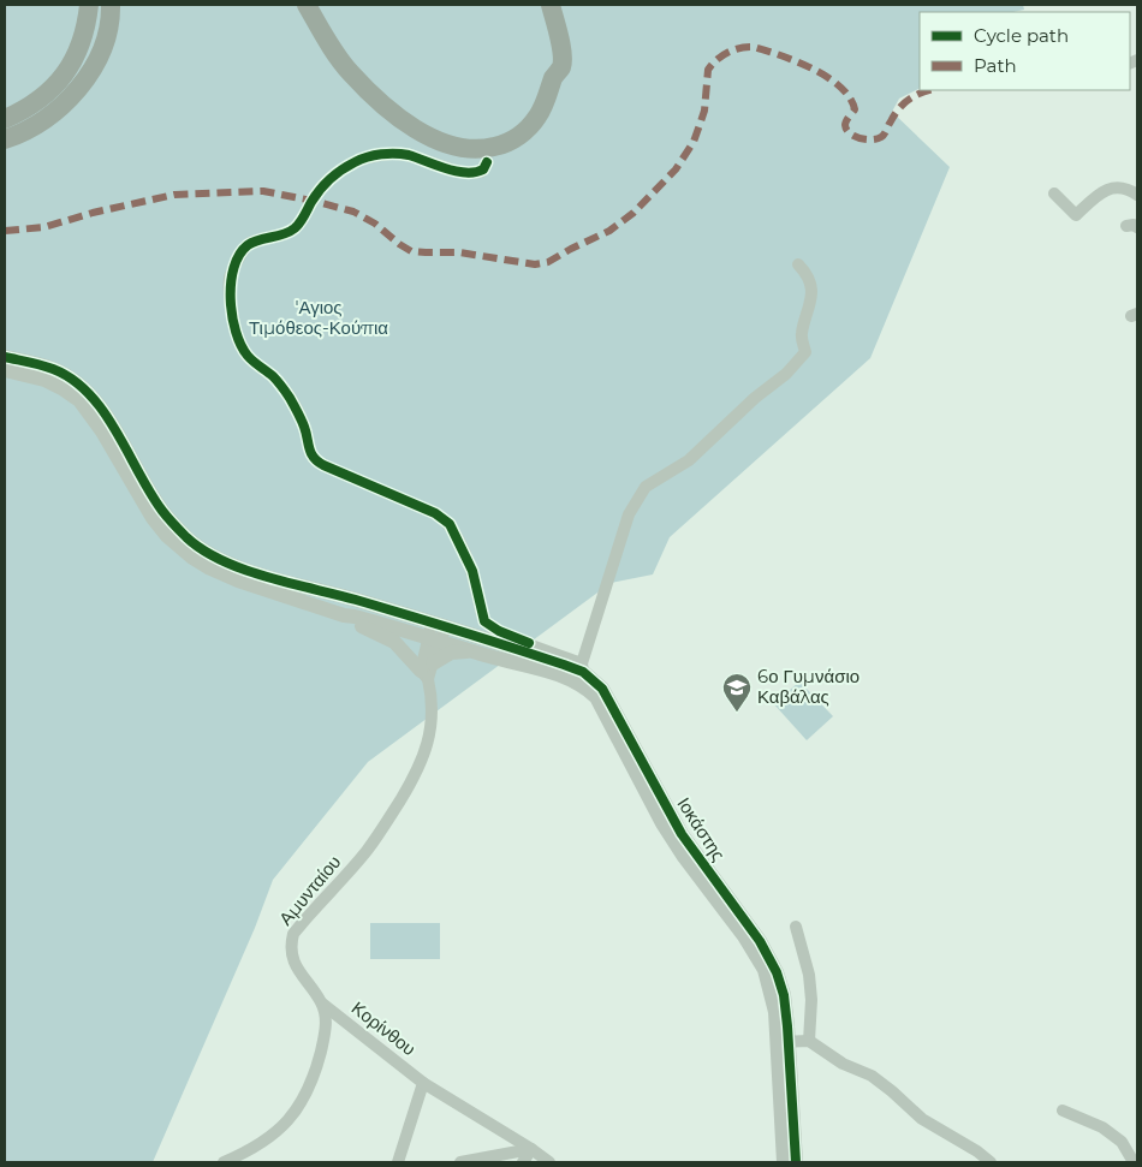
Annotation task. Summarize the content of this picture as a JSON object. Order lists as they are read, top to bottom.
{
  "streets": {
    "street": ["Ιοκάστης", "Αμυνταίου", "Κορίνθου"]
  },
  "crossings": [
    ["Ιοκάστης", "Αμυνταίου"],
    ["Αμυνταίου", "Κορίνθου"]
  ],
  "parks": ["'Αγιος Τιμόθεος-Κούπια"],
  "places": {
    "school or university": ["6ο Γυμνάσιο Καβάλας"]
  },
  "legend": ["Cycle path", "Path"]
}
